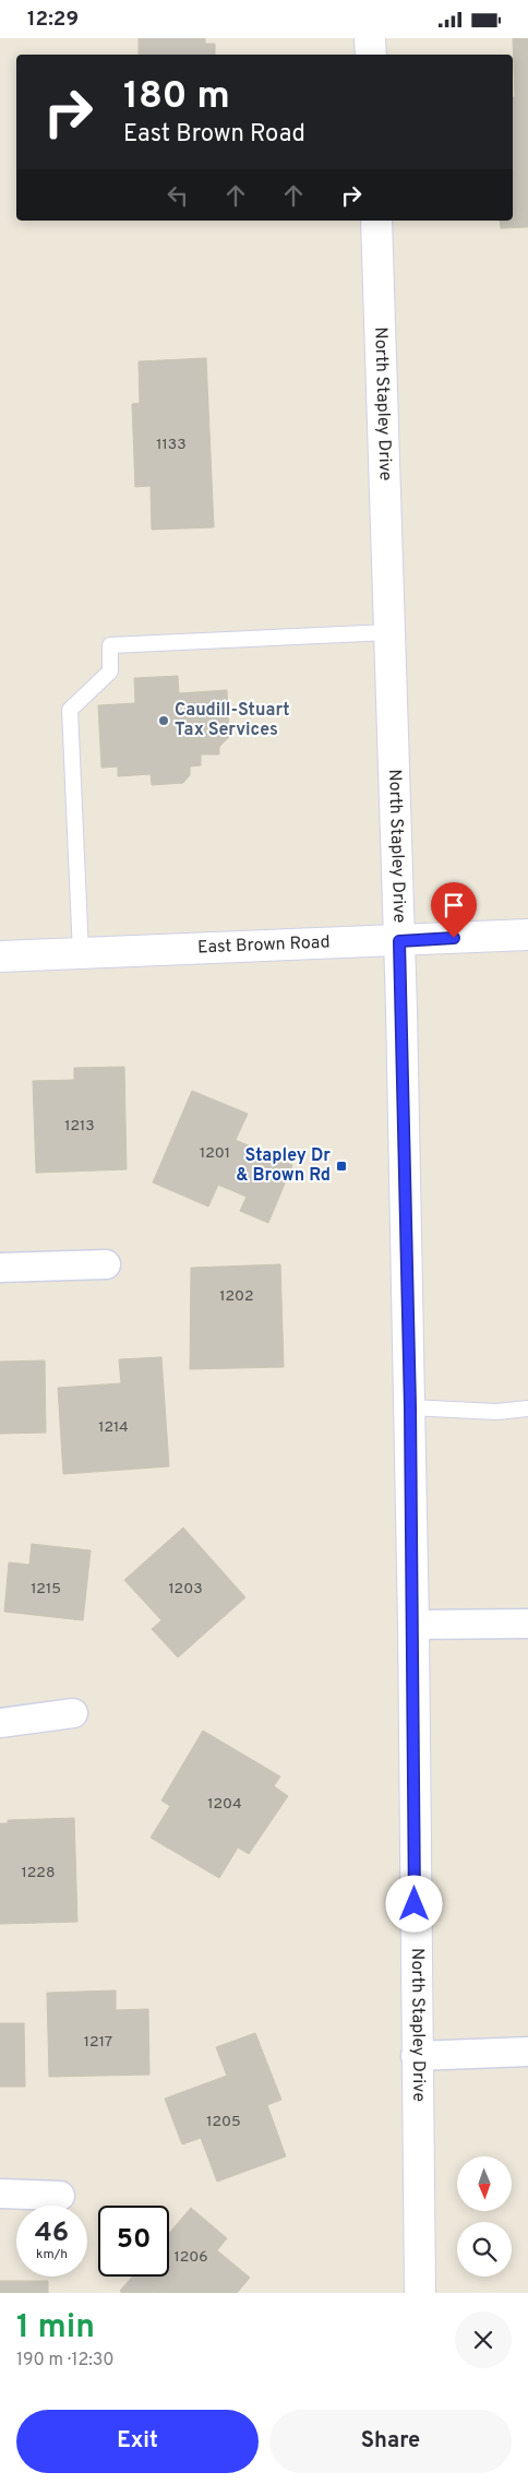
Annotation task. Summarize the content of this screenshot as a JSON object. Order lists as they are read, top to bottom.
{
  "streets": {
    "main road": ["North Stapley Drive", "East Brown Road"]
  },
  "crossings": [
    ["North Stapley Drive", "East Brown Road"]
  ],
  "places": {
    "other": ["Caudill-Stuart Tax Services"],
    "transit": ["Stapley Dr & Brown Rd"]
  },
  "house_numbers": [
    "1133",
    "1213",
    "1201",
    "1202",
    "1214",
    "1215",
    "1203",
    "1204",
    "1228",
    "1217",
    "1205",
    "1206"
  ],
  "north": "bottom",
  "page": {
    "status": "12:29",
    "turn": ["180 m", "East Brown Road"],
    "speed": "46 km/h",
    "limit": "50",
    "heading": ["1 min", "190 m · 12:30"],
    "buttons": ["Exit", "Share"]
  }
}
